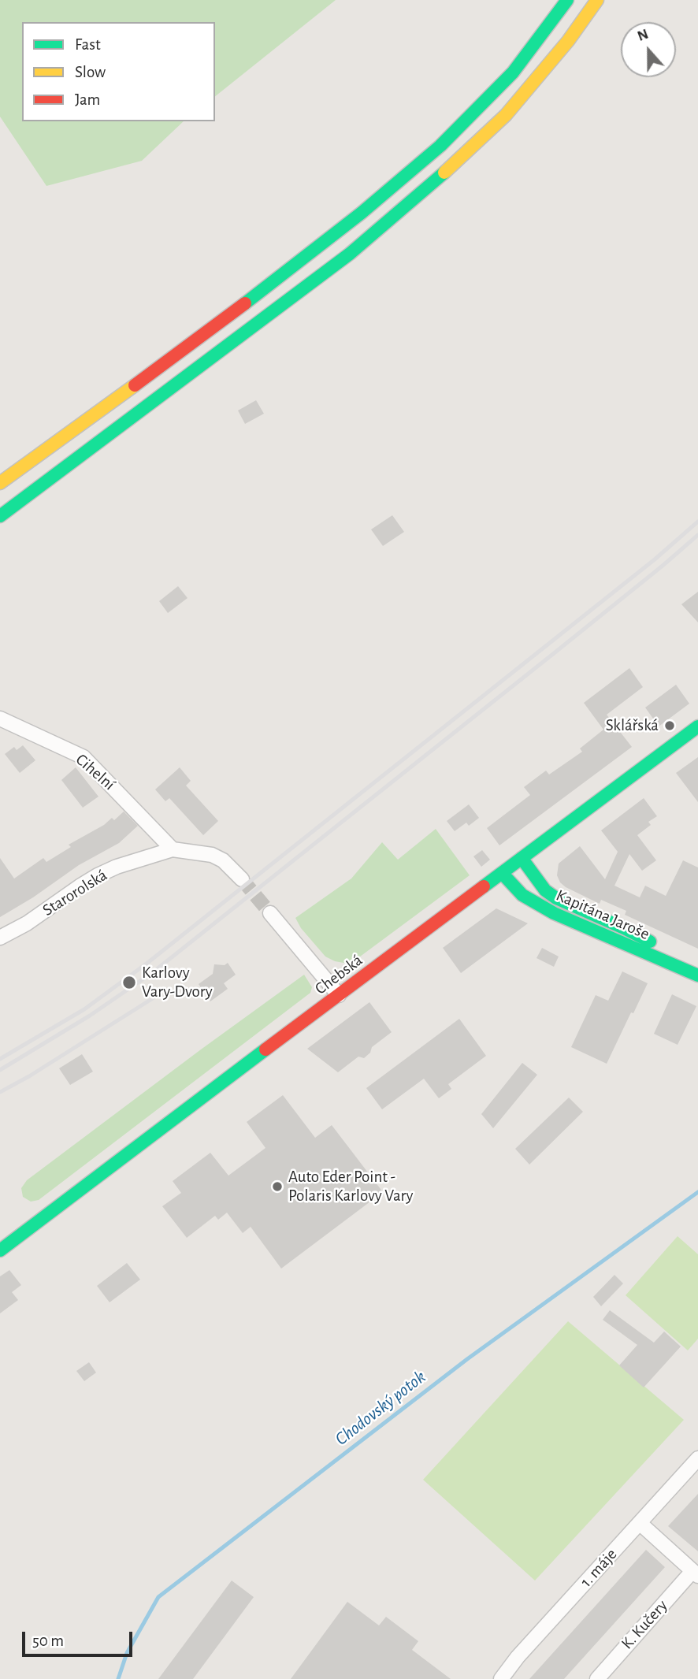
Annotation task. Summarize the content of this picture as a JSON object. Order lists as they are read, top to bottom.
{
  "streets": {
    "main road": ["Kapitána Jaroše", "Chebská"],
    "street": [
      "Cihelní",
      "Starorolská",
      "1. máje",
      "K. Kučery"
    ]
  },
  "crossings": [
    ["Cihelní", "Starorolská"],
    ["Kapitána Jaroše", "Chebská"],
    ["1. máje", "K. Kučery"]
  ],
  "water": ["Chodovský potok"],
  "places": ["Sklářská", "Karlovy Vary-Dvory", "Auto Eder Point - Polaris Karlovy Vary"],
  "legend": ["Fast", "Slow", "Jam"],
  "scale_bar": "50 m",
  "north": "top"
}
